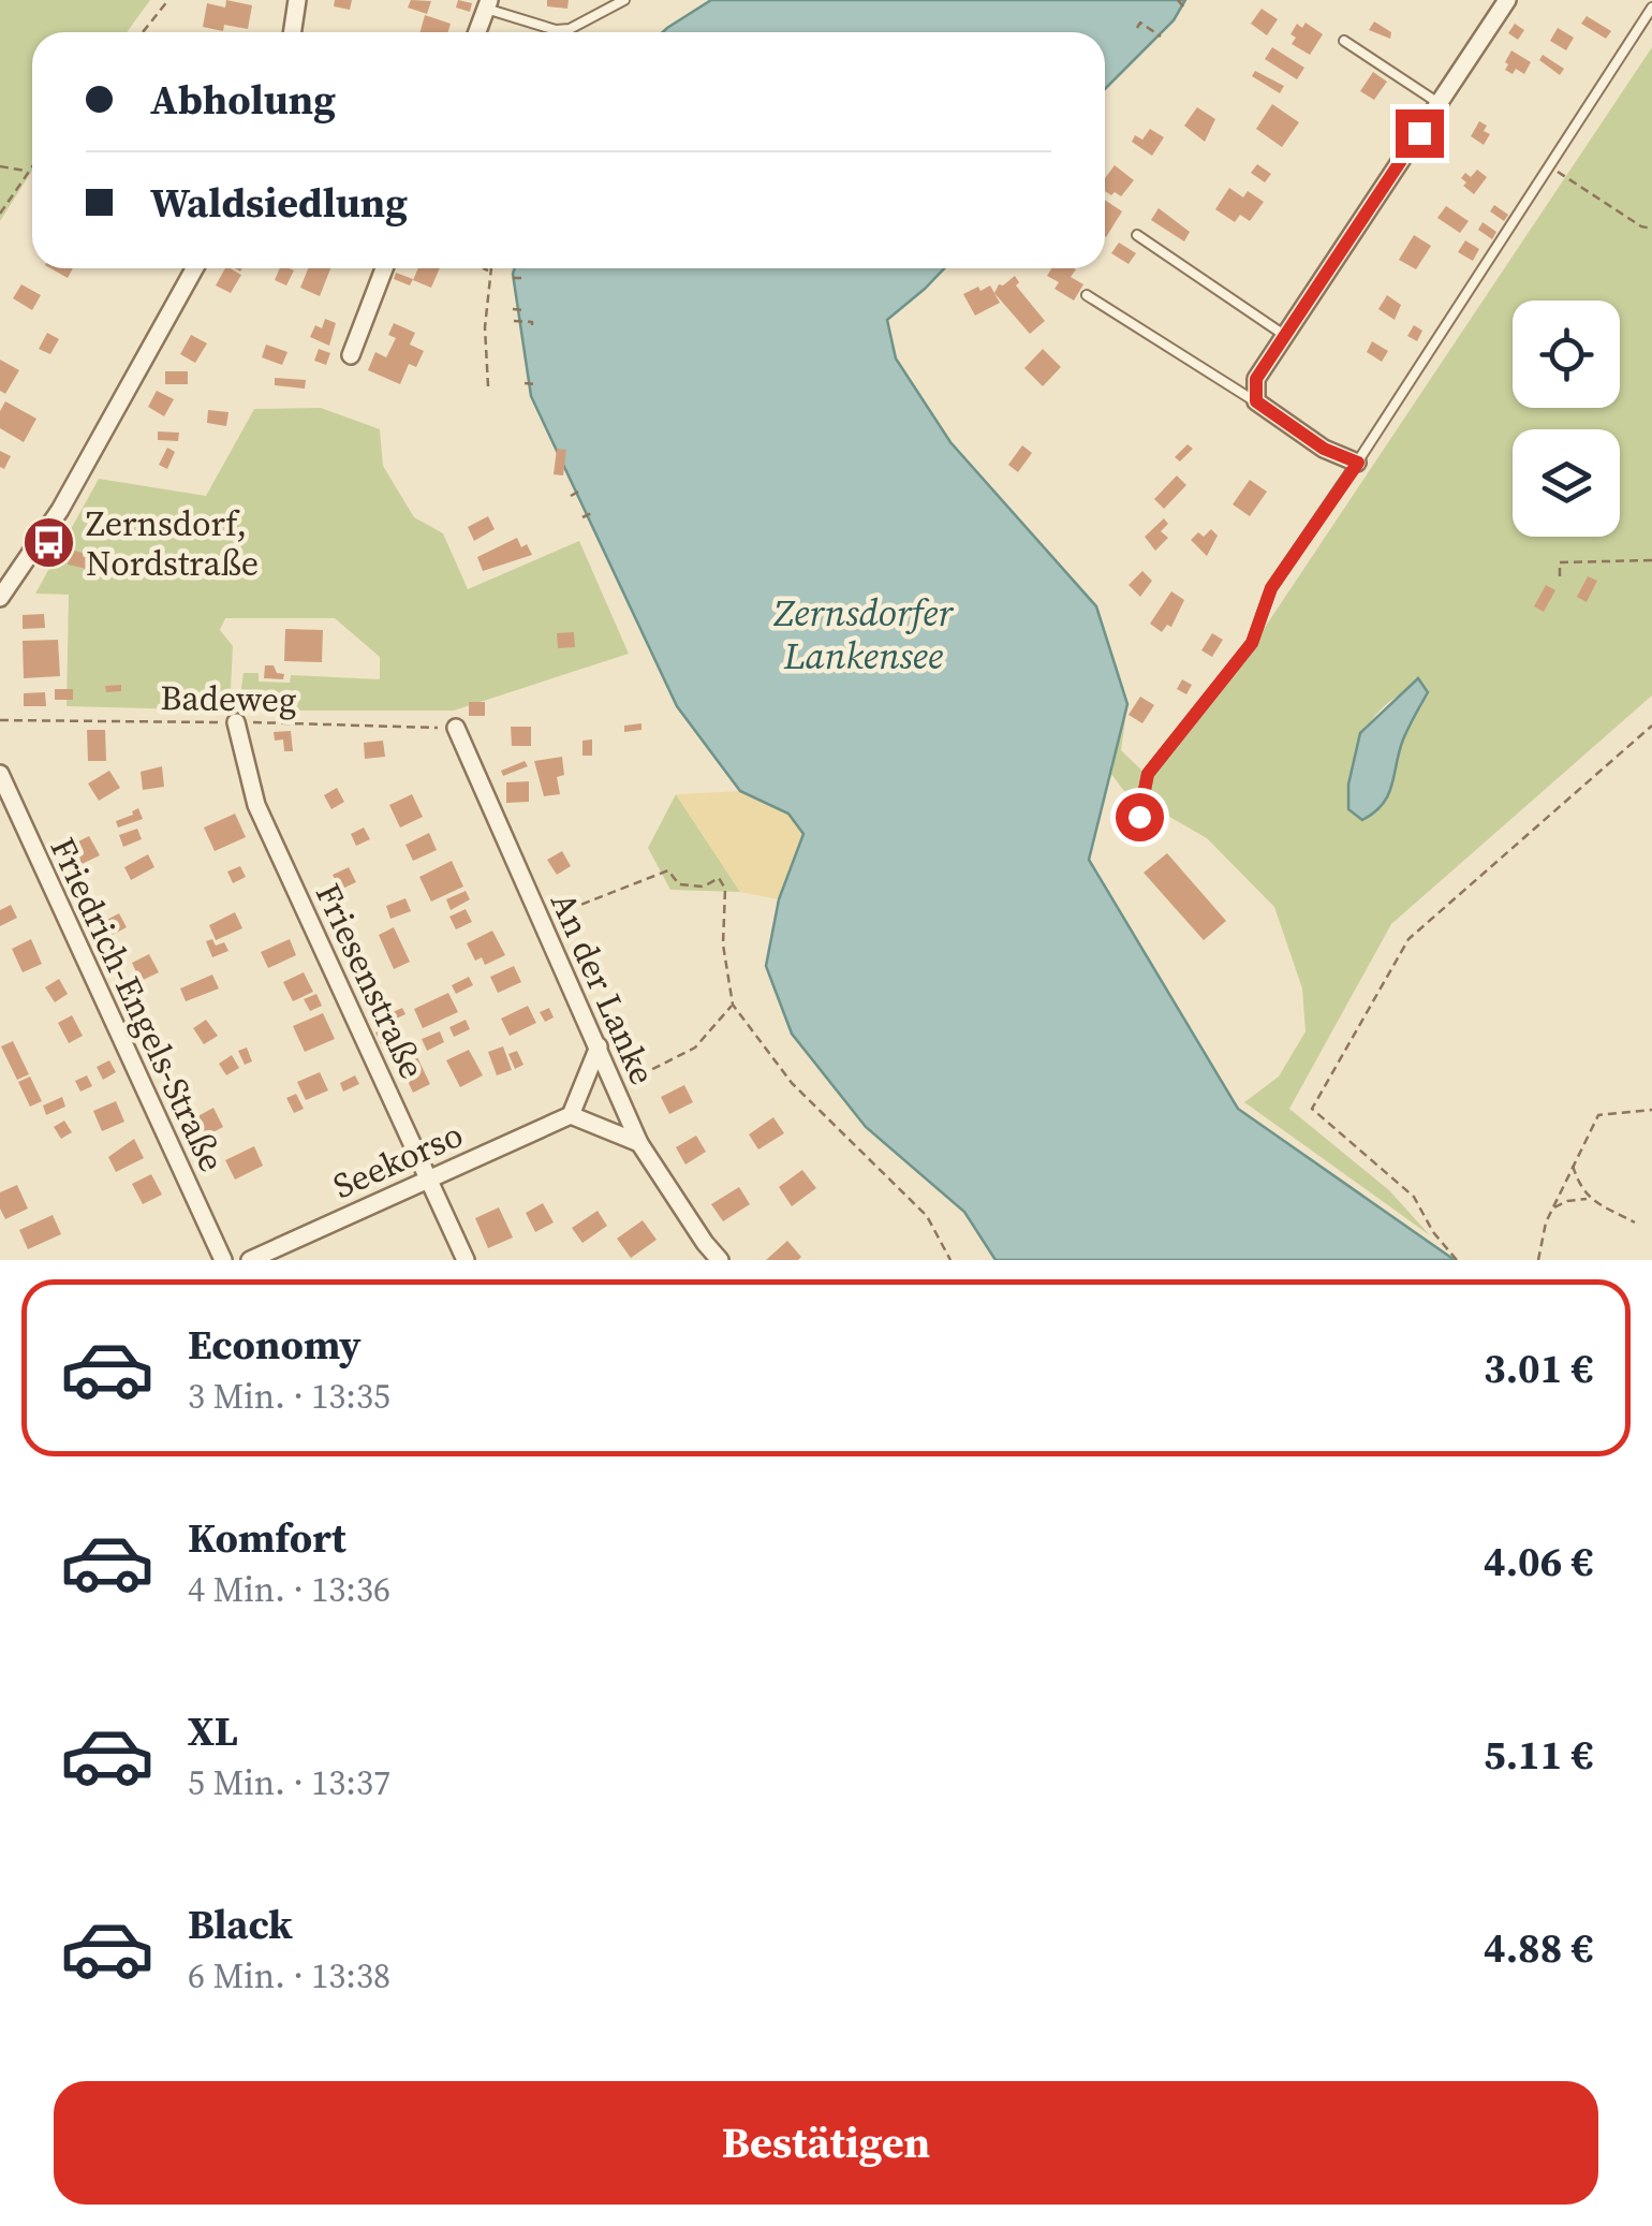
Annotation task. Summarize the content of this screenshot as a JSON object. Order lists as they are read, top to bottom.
{
  "streets": {
    "street": [
      "Friesenstraße",
      "An der Lanke",
      "Friedrich-Engels-Straße",
      "Seekorso"
    ],
    "path": ["Badeweg"]
  },
  "crossings": [
    ["Badeweg", "Friesenstraße"],
    ["Badeweg", "An der Lanke"],
    ["Friesenstraße", "Seekorso"]
  ],
  "water": ["Zernsdorfer Lankensee"],
  "places": {
    "bus stop": ["Zernsdorf, Nordstraße"]
  },
  "page": {
    "banner": ["Abholung", "Waldsiedlung"],
    "list": [
      {
        "name": "Economy",
        "note": "3 Min. · 13:35",
        "value": "3.01 €"
      },
      {
        "name": "Komfort",
        "note": "4 Min. · 13:36",
        "value": "4.06 €"
      },
      {
        "name": "XL",
        "note": "5 Min. · 13:37",
        "value": "5.11 €"
      },
      {
        "name": "Black",
        "note": "6 Min. · 13:38",
        "value": "4.88 €"
      }
    ],
    "buttons": "Bestätigen"
  }
}
